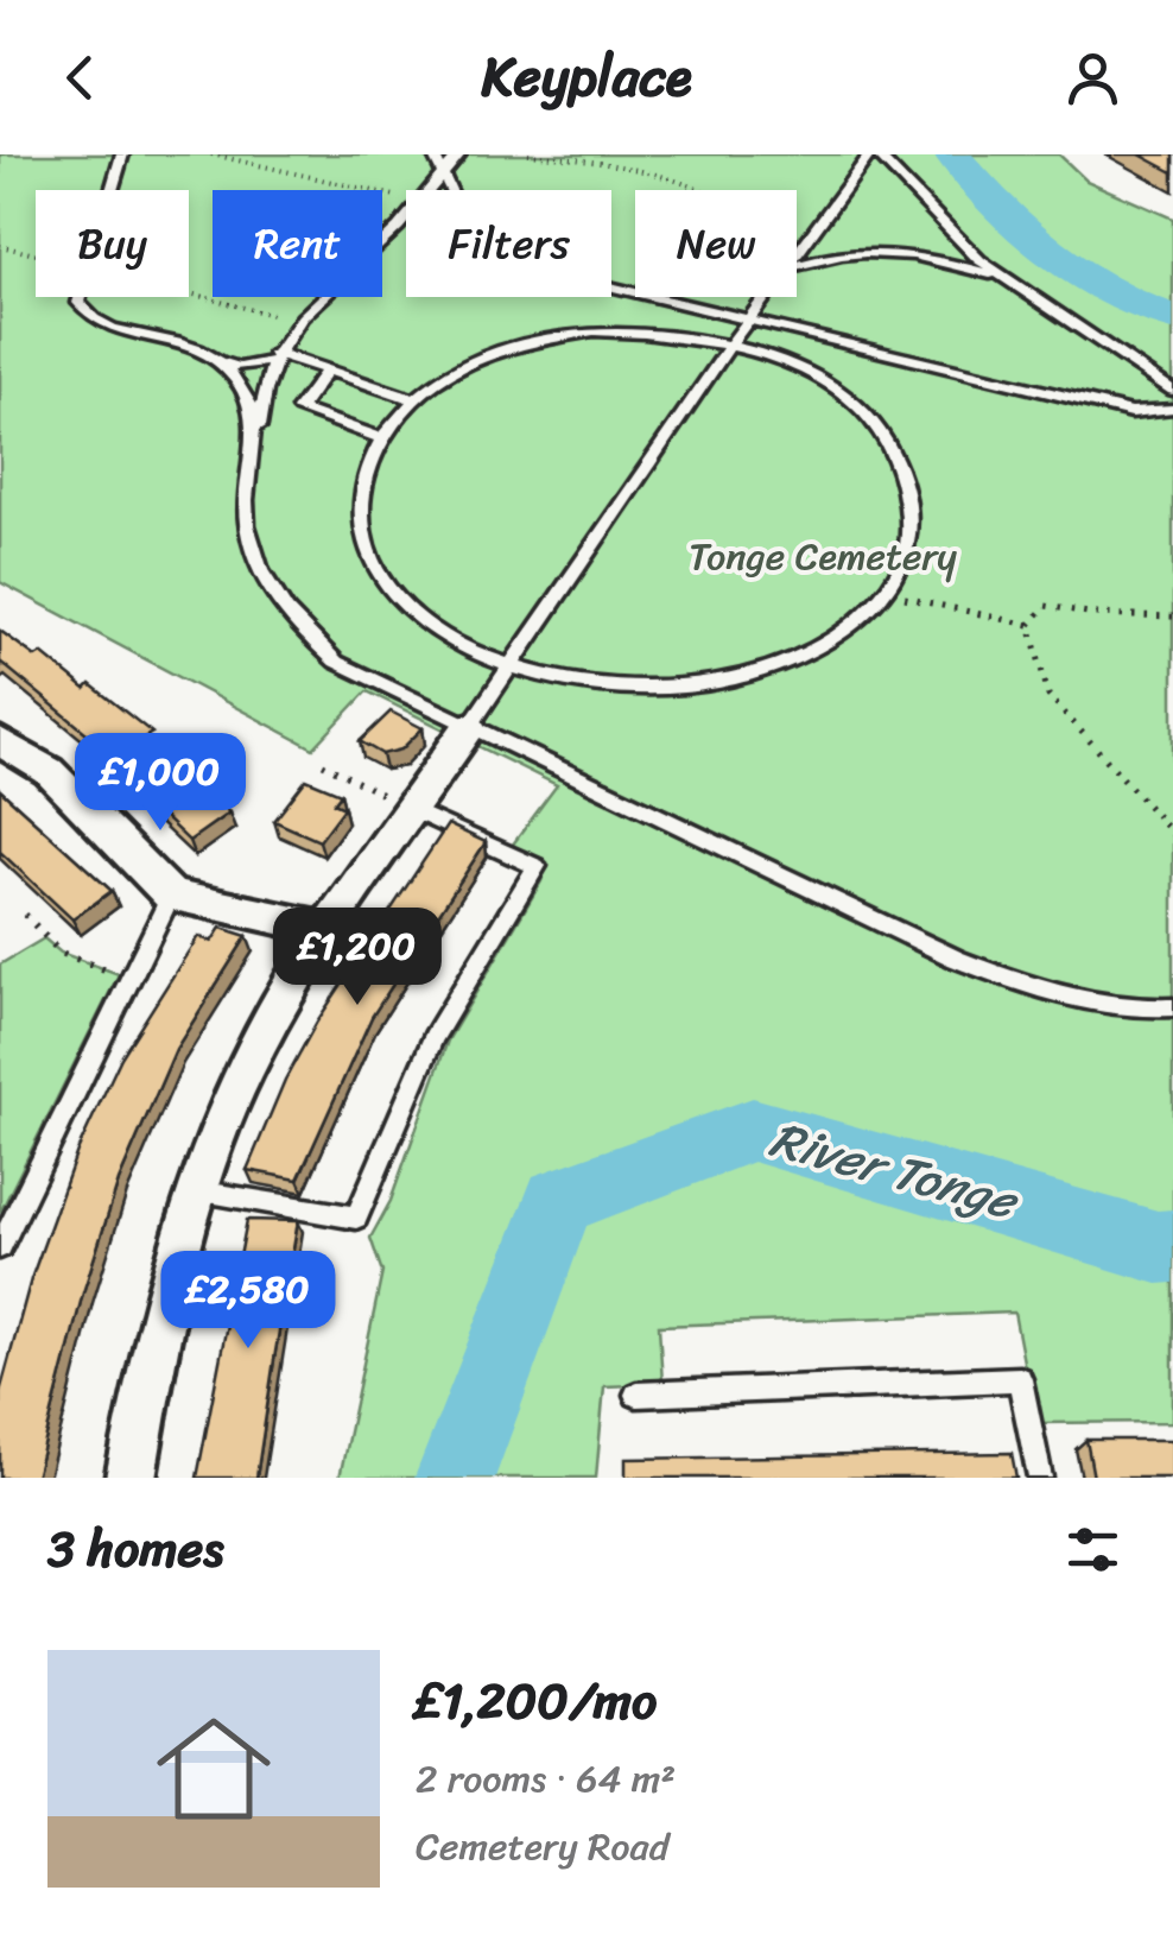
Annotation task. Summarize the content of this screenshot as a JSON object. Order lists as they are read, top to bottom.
{
  "water": ["River Tonge"],
  "parks": ["Tonge Cemetery"],
  "page": {
    "header": "Keyplace",
    "chip": [
      "Buy",
      "Rent",
      "Filters",
      "New"
    ],
    "price": ["£1,000", "£1,200", "£2,580"],
    "heading": "3 homes",
    "list": [
      {
        "name": "£1,200/mo",
        "note": "2 rooms · 64 m² · Cemetery Road"
      }
    ]
  }
}
